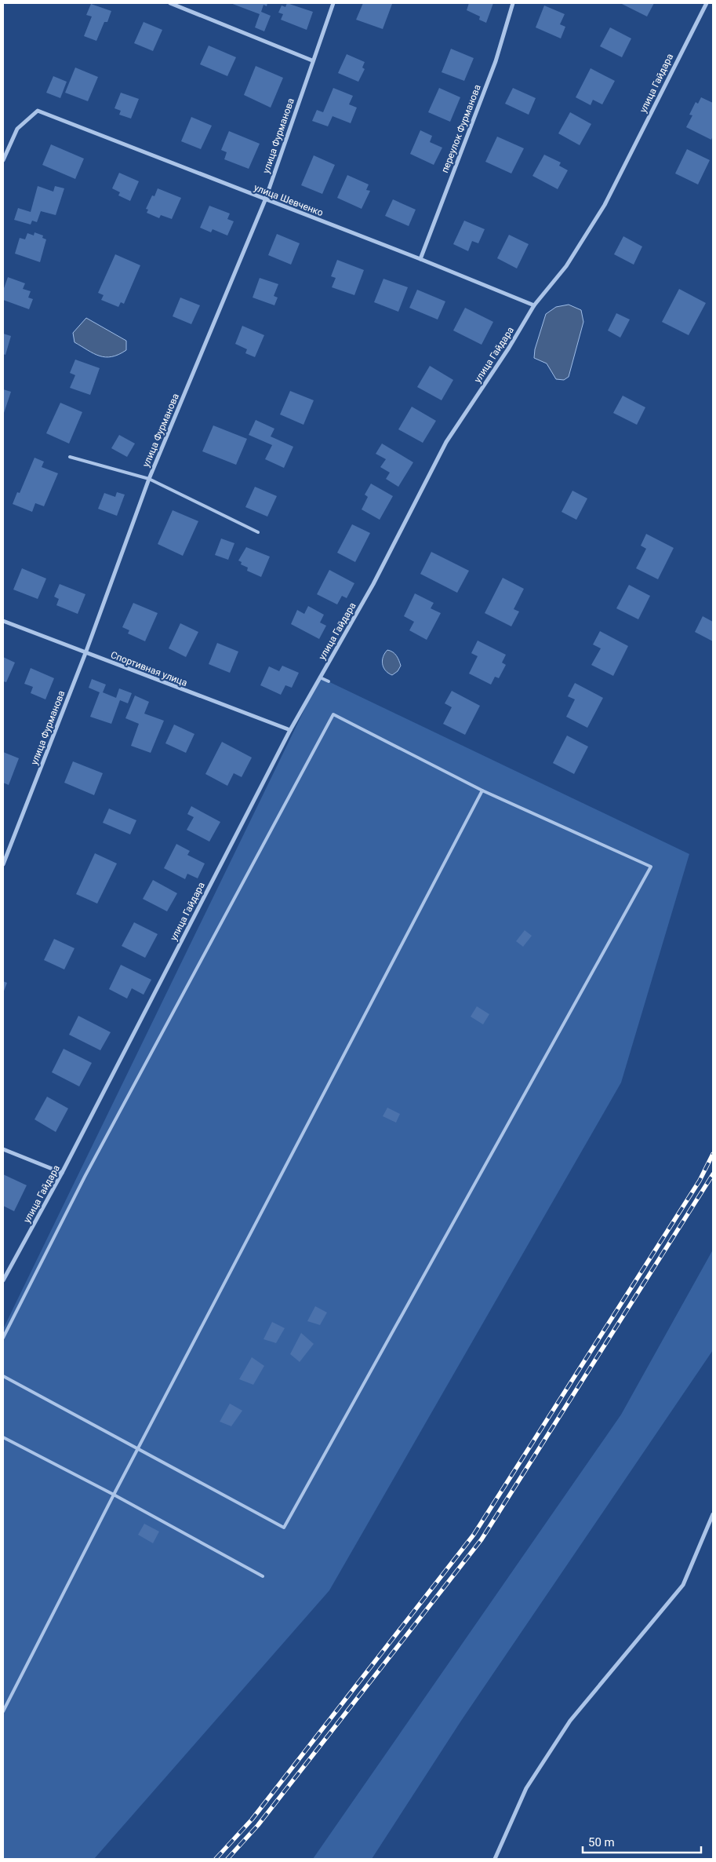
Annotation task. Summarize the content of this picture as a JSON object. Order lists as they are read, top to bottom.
{
  "streets": {
    "street": [
      "улица Гайдара",
      "переулок Фурманова",
      "улица Фурманова",
      "улица Шевченко",
      "Спортивная улица"
    ]
  },
  "crossings": [
    ["улица Гайдара", "улица Шевченко"],
    ["улица Гайдара", "Спортивная улица"],
    ["переулок Фурманова", "улица Шевченко"],
    ["улица Фурманова", "улица Шевченко"],
    ["улица Фурманова", "Спортивная улица"]
  ],
  "scale_bar": "50 m"
}
